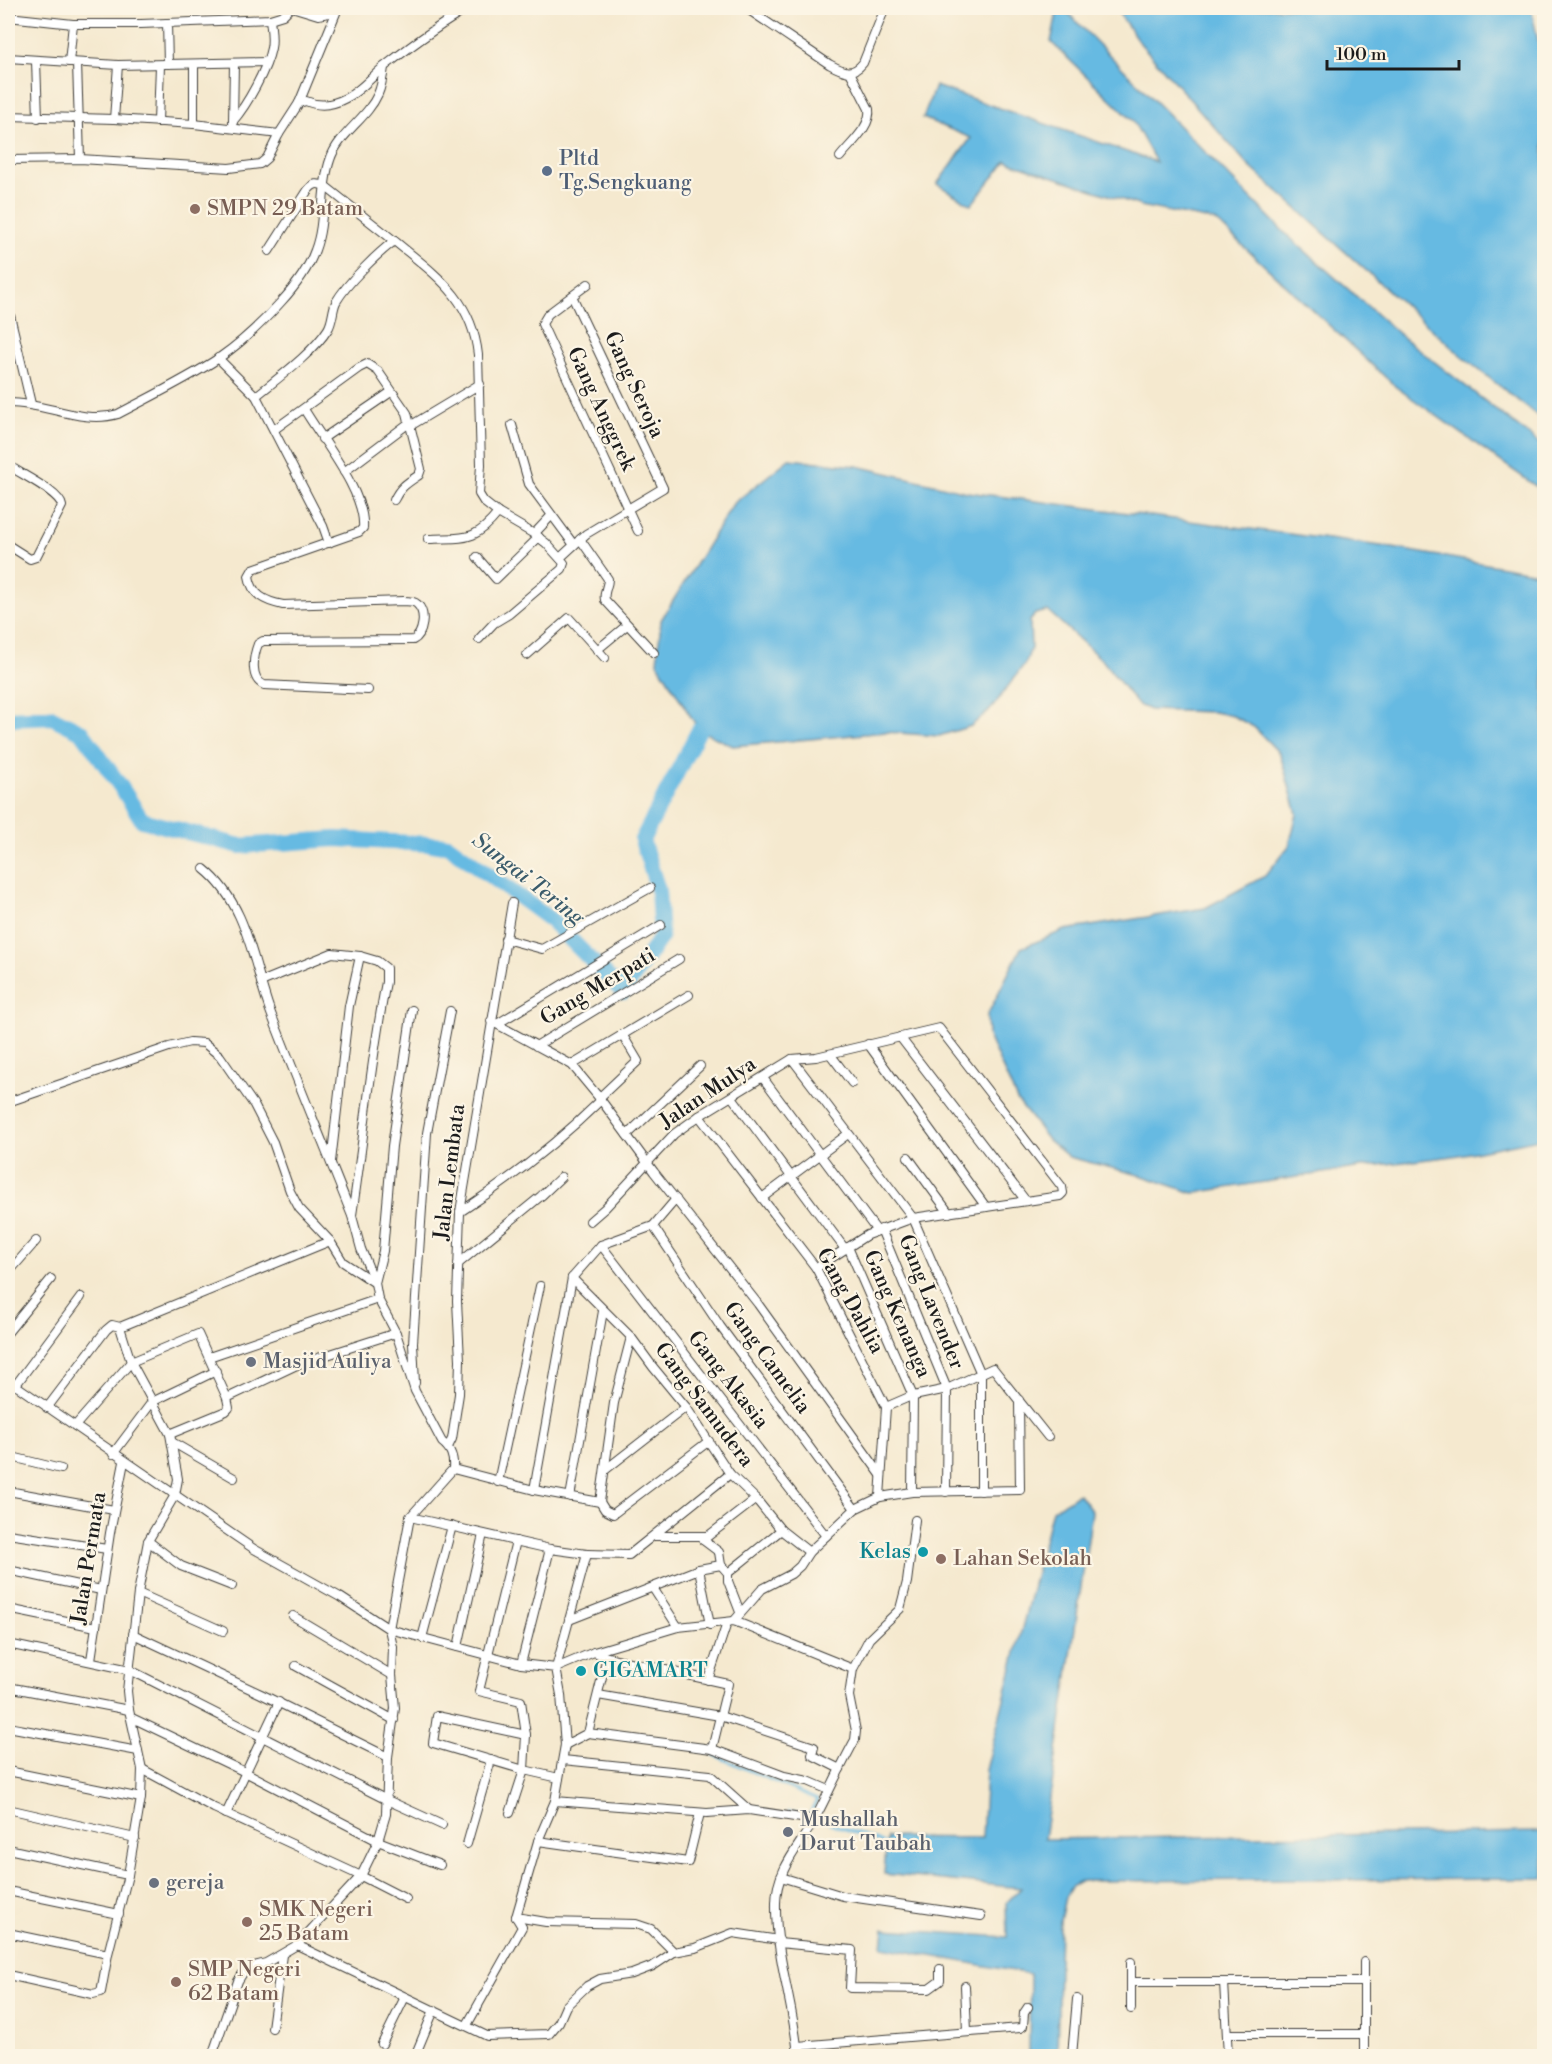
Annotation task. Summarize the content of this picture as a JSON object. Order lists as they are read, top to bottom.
{
  "streets": {
    "street": [
      "Gang Seroja",
      "Gang Anggrek",
      "Gang Merpati",
      "Jalan Mulya",
      "Jalan Lembata",
      "Gang Dahlia",
      "Gang Lavender",
      "Gang Kenanga",
      "Gang Camelia",
      "Gang Akasia",
      "Gang Samudera",
      "Jalan Permata"
    ]
  },
  "crossings": [
    ["Gang Seroja", "Gang Anggrek"],
    ["Jalan Mulya", "Gang Dahlia"],
    ["Jalan Mulya", "Gang Lavender"],
    ["Jalan Mulya", "Gang Kenanga"]
  ],
  "water": ["Sungai Tering"],
  "places": [
    "Pltd Tg.Sengkuang",
    "SMPN 29 Batam",
    "Masjid Auliya",
    "Kelas",
    "Lahan Sekolah",
    "GIGAMART",
    "Mushallah Darut Taubah",
    "gereja",
    "SMK Negeri 25 Batam",
    "SMP Negeri 62 Batam"
  ],
  "scale_bar": "100 m"
}
